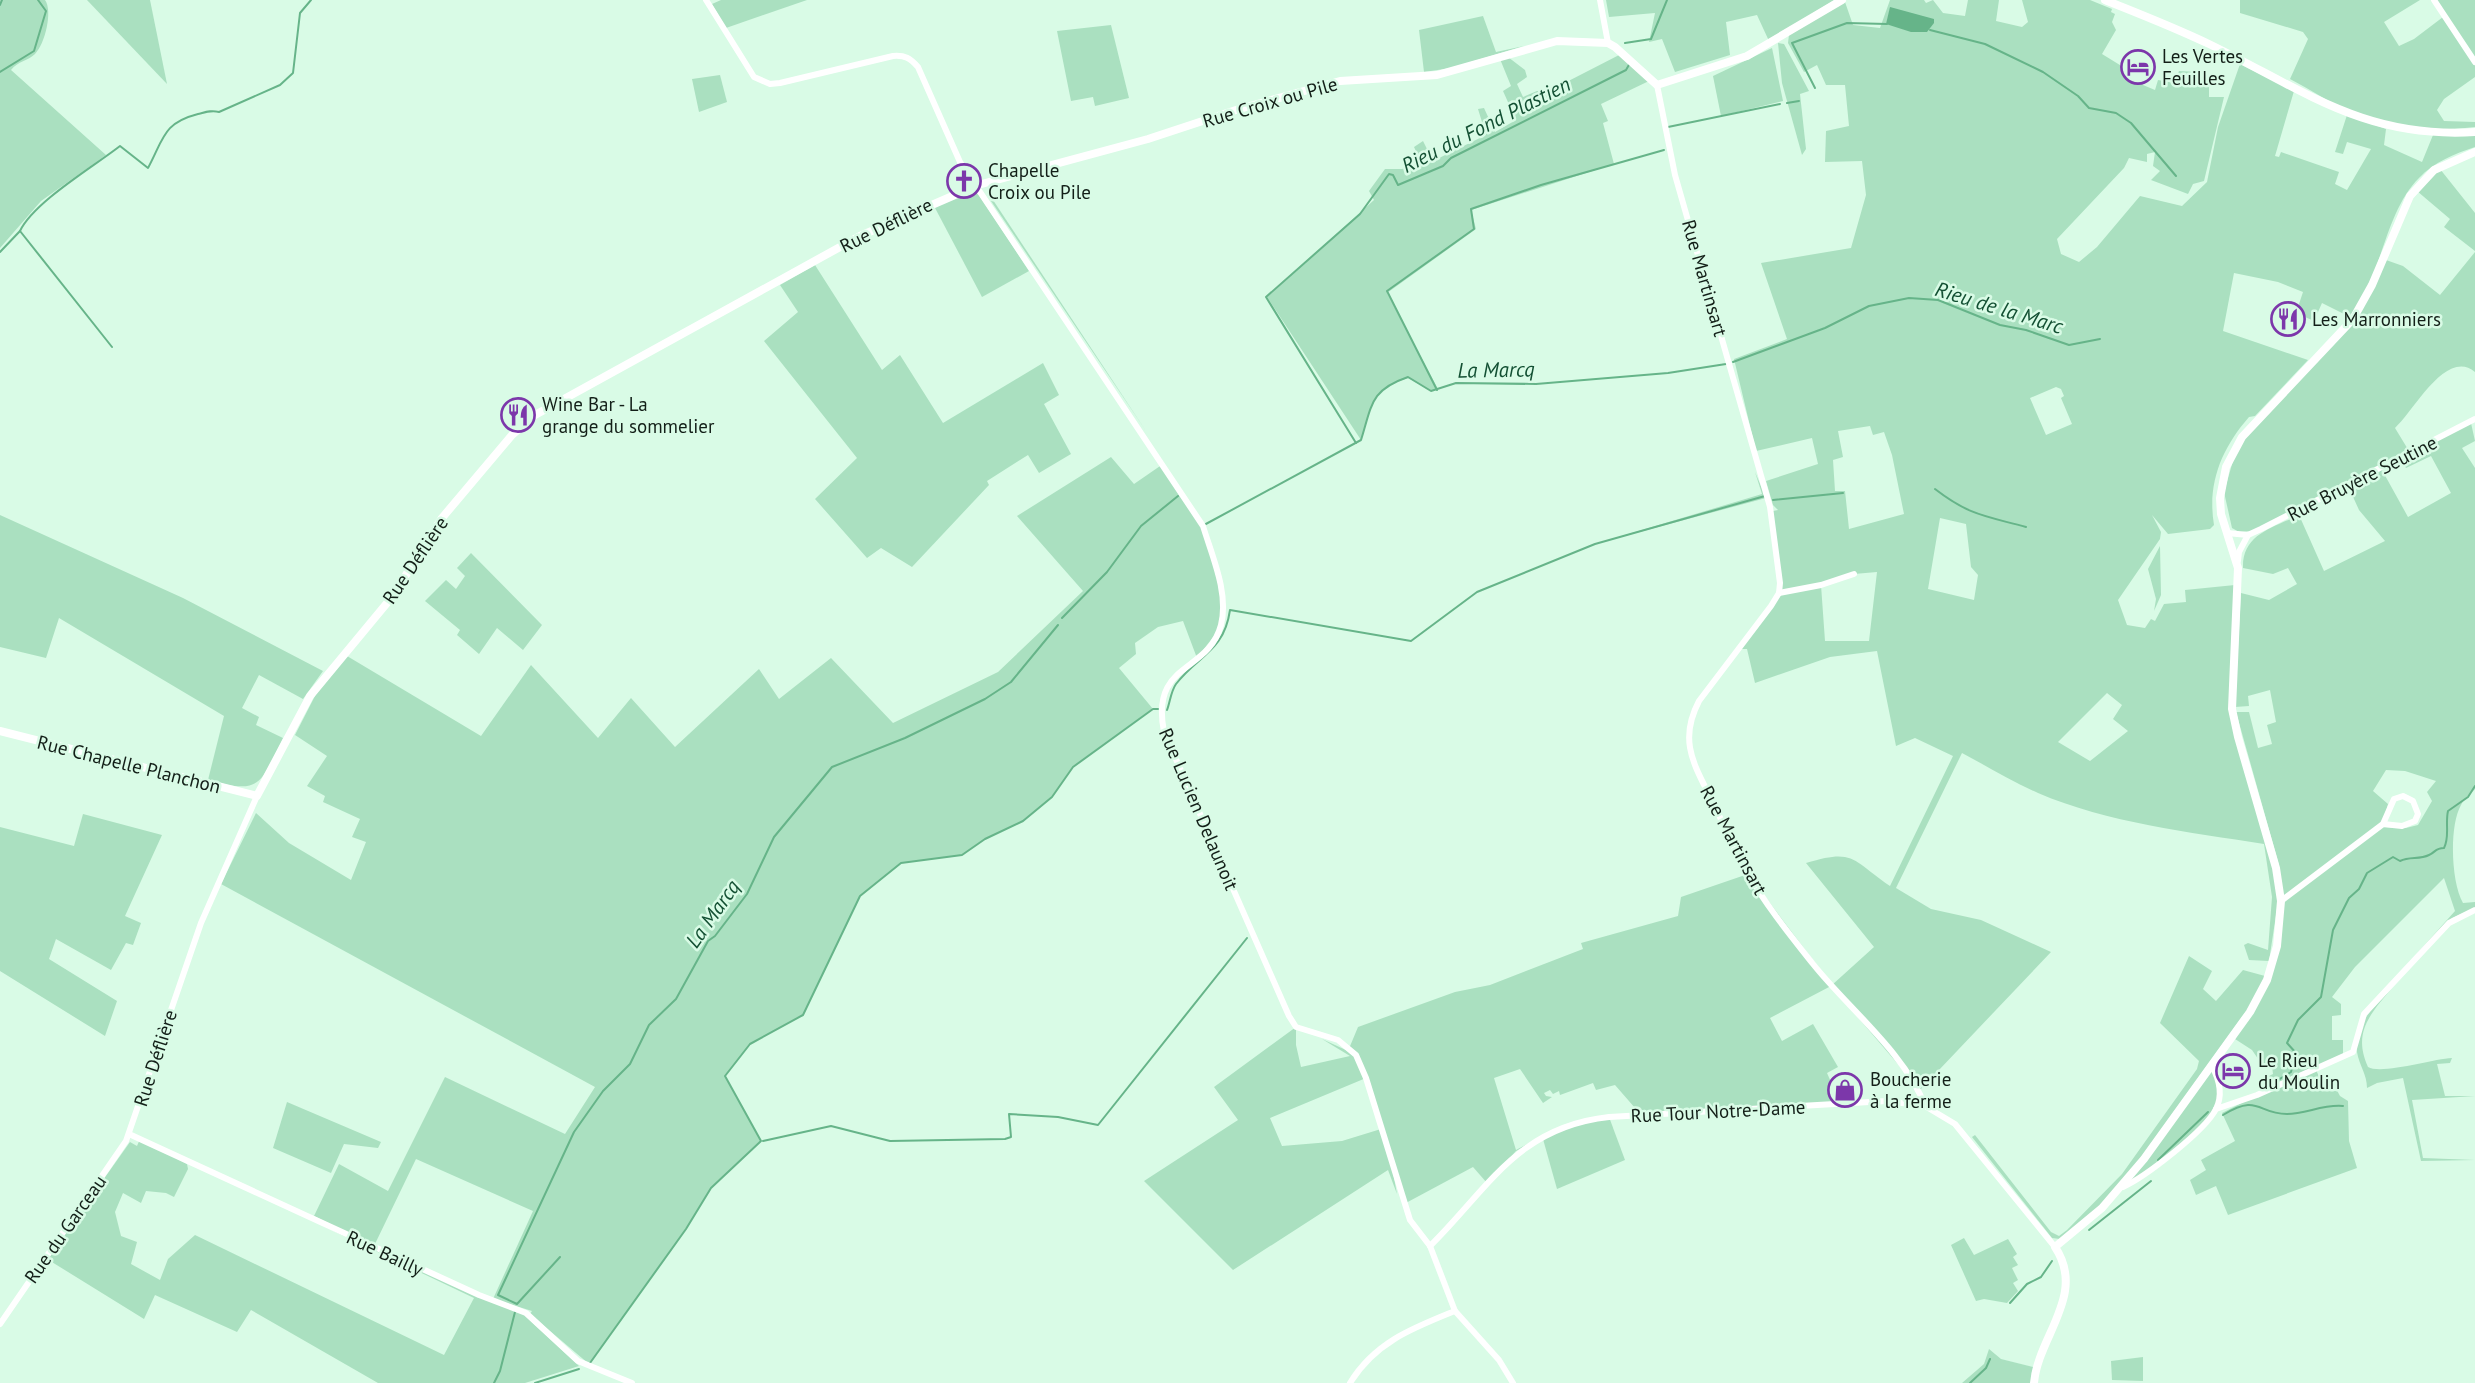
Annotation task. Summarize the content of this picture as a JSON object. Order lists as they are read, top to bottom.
{
  "streets": {
    "street": [
      "Rue Croix ou Pile",
      "Rue Déflière",
      "Rue Martinsart",
      "Rue Bruyère Seutine",
      "Rue Chapelle Planchon",
      "Rue Lucien Delaunoit",
      "Rue Tour Notre-Dame",
      "Rue du Garceau",
      "Rue Bailly"
    ]
  },
  "crossings": [
    ["Rue Croix ou Pile", "Rue Déflière"],
    ["Rue Croix ou Pile", "Rue Lucien Delaunoit"],
    ["Rue Déflière", "Rue Chapelle Planchon"],
    ["Rue Déflière", "Rue Lucien Delaunoit"],
    ["Rue Déflière", "Rue du Garceau"],
    ["Rue Déflière", "Rue Bailly"],
    ["Rue Martinsart", "Rue Tour Notre-Dame"],
    ["Rue Lucien Delaunoit", "Rue Tour Notre-Dame"],
    ["Rue du Garceau", "Rue Bailly"]
  ],
  "water": ["Rieu du Fond Plastien", "Rieu de la Marc", "La Marcq"],
  "places": {
    "hotel": ["Les Vertes Feuilles", "Le Rieu du Moulin"],
    "church": ["Chapelle Croix ou Pile"],
    "restaurant": ["Les Marronniers", "Wine Bar - La grange du sommelier"],
    "shop": ["Boucherie à la ferme"]
  }
}
